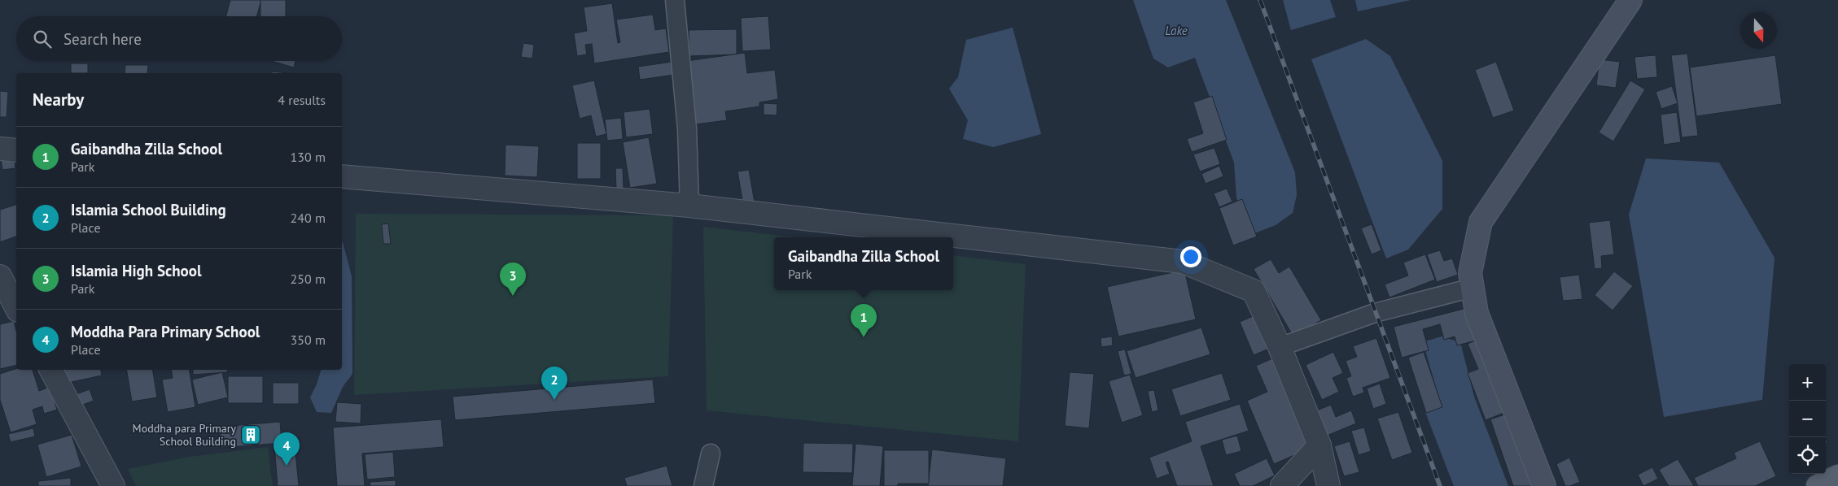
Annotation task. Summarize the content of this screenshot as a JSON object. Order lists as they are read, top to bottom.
{
  "water": ["Lake"],
  "places": {
    "building": ["Moddha para Primary School Building"]
  },
  "north": "bottom",
  "page": {
    "search": "Search here",
    "heading": ["Nearby", "4 results"],
    "list": [
      {
        "mark": "1",
        "name": "Gaibandha Zilla School",
        "note": "Park",
        "value": "130 m"
      },
      {
        "mark": "2",
        "name": "Islamia School Building",
        "note": "Place",
        "value": "240 m"
      },
      {
        "mark": "3",
        "name": "Islamia High School",
        "note": "Park",
        "value": "250 m"
      },
      {
        "mark": "4",
        "name": "Moddha Para Primary School",
        "note": "Place",
        "value": "350 m"
      }
    ],
    "popup": ["Gaibandha Zilla School", "Park"],
    "pins": [
      "3",
      "1",
      "2",
      "4"
    ],
    "map_buttons": ["+", "−"]
  }
}
